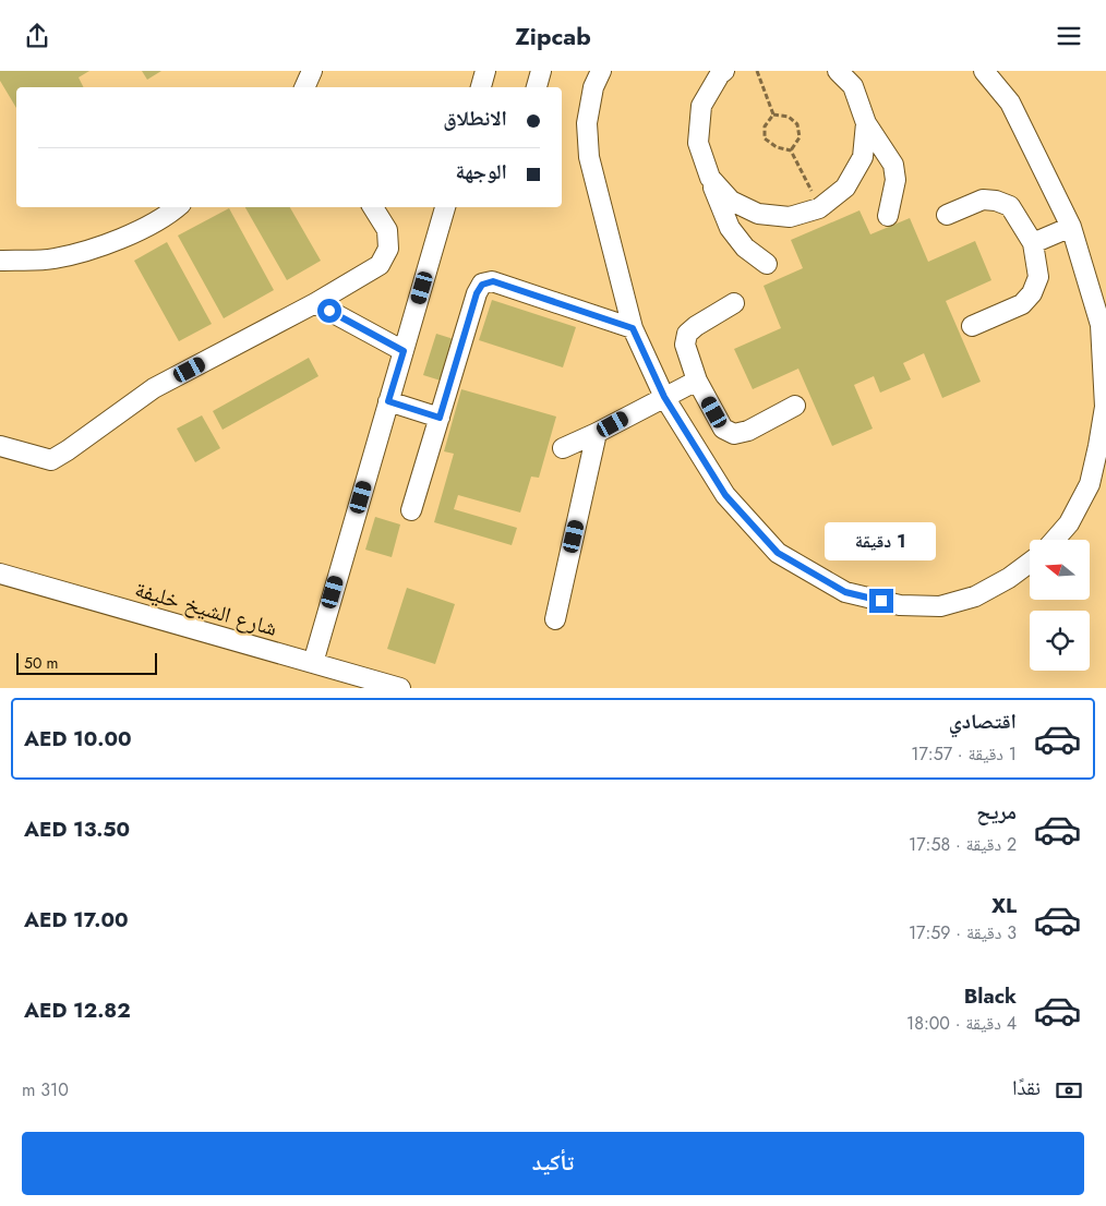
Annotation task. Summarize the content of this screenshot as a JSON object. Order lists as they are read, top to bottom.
{
  "streets": {
    "street": ["شارع الشيخ خليفة"]
  },
  "scale_bar": "50 m",
  "north": "left",
  "page": {
    "header": "Zipcab",
    "banner": ["الانطلاق", "الوجهة"],
    "bubble": "1 دقيقة",
    "scale": "50 m",
    "list": [
      {
        "name": "اقتصادي",
        "note": "1 دقيقة · 17:57",
        "value": "AED 10.00"
      },
      {
        "name": "مريح",
        "note": "2 دقيقة · 17:58",
        "value": "AED 13.50"
      },
      {
        "name": "XL",
        "note": "3 دقيقة · 17:59",
        "value": "AED 17.00"
      },
      {
        "name": "Black",
        "note": "4 دقيقة · 18:00",
        "value": "AED 12.82"
      }
    ],
    "pay": ["نقدًا", "310 m"],
    "buttons": "تأكيد"
  }
}
